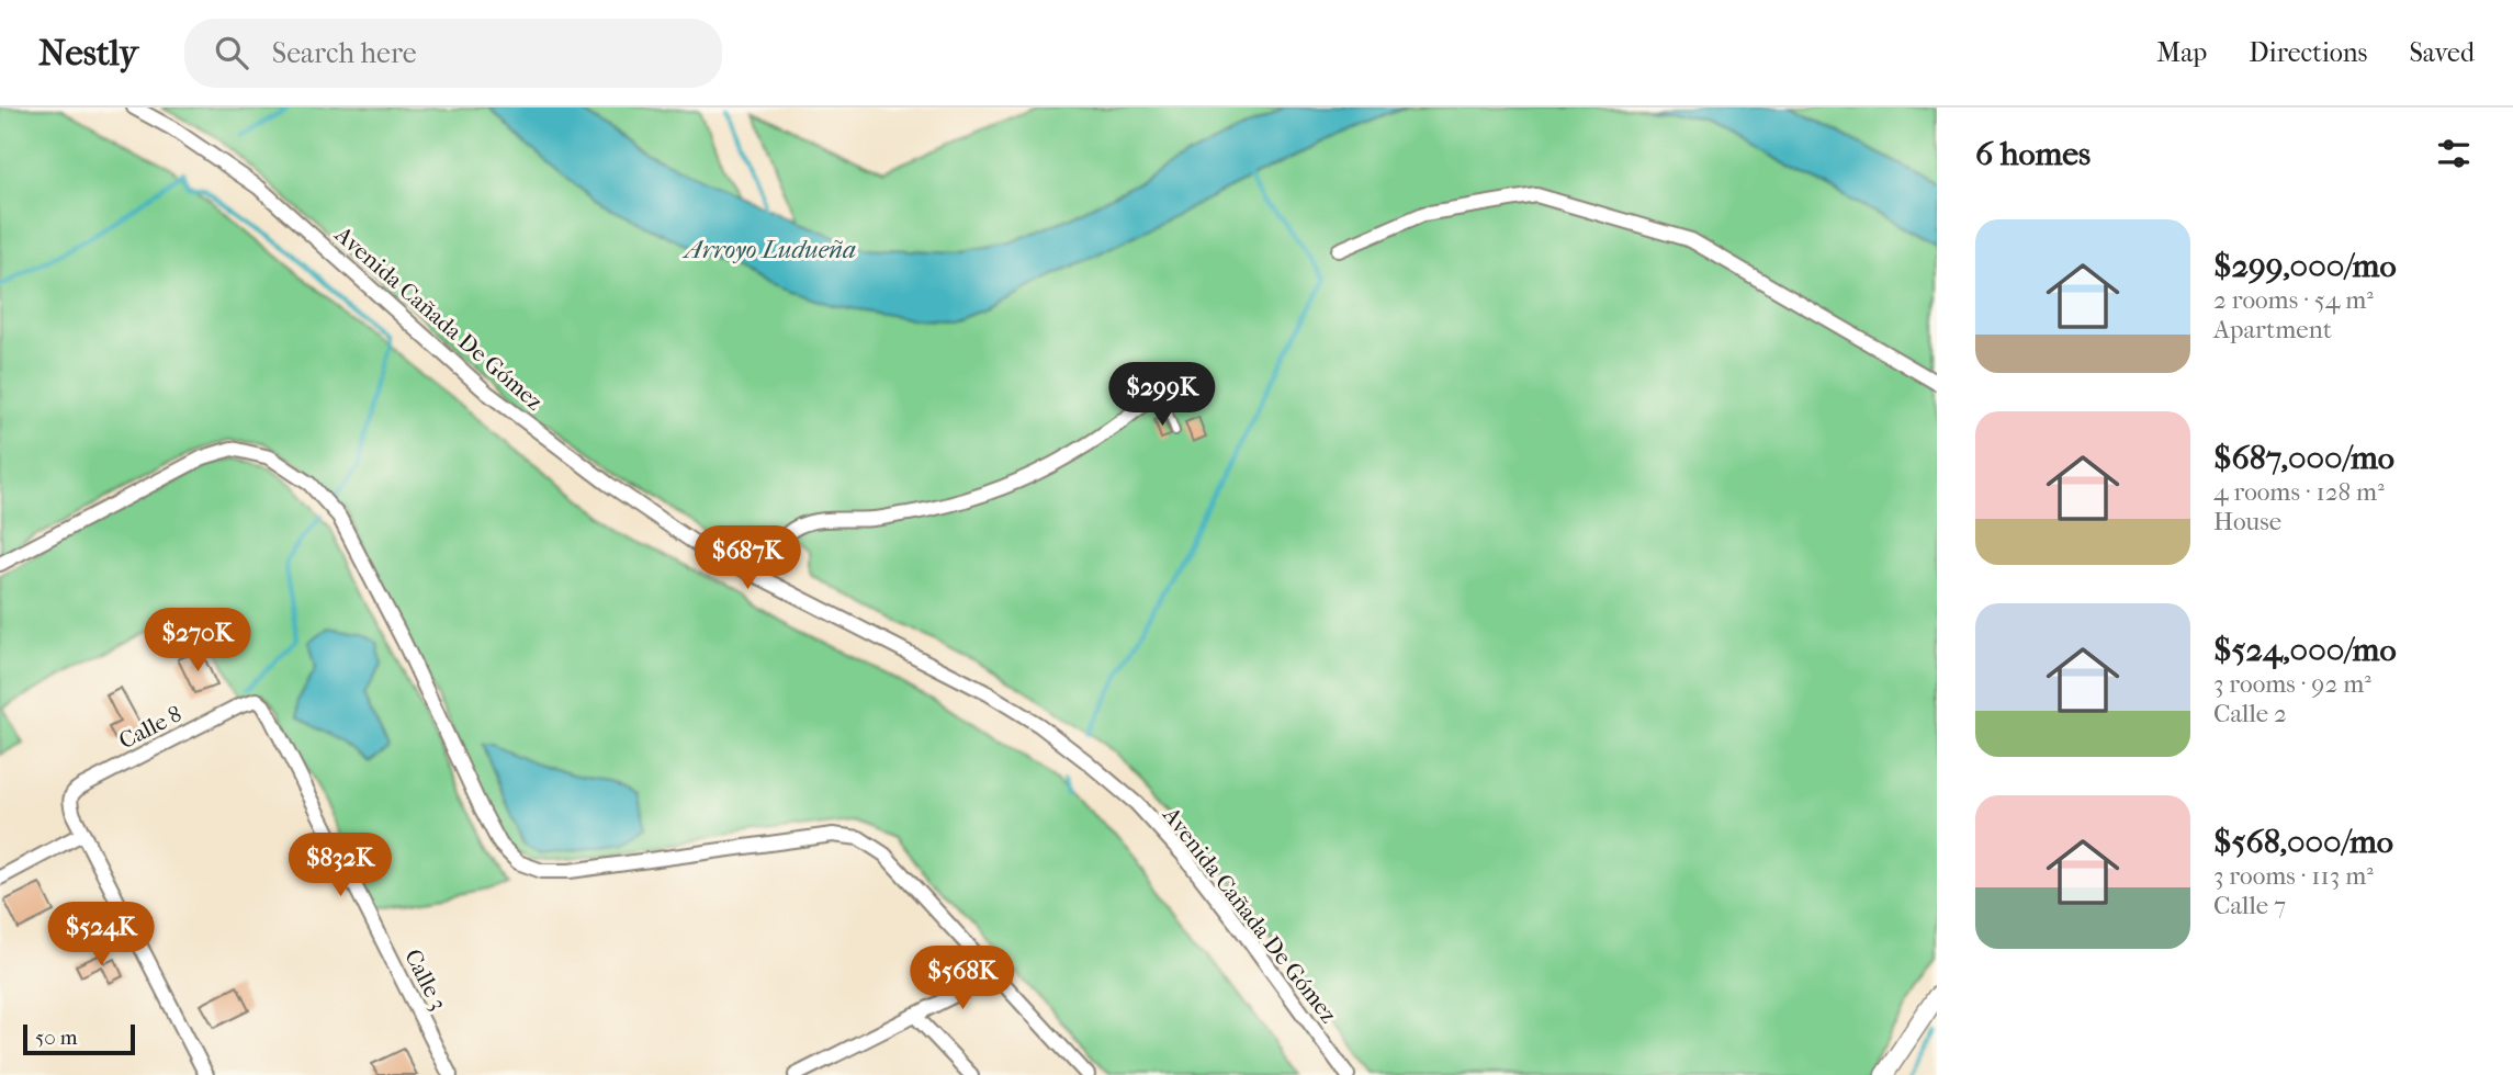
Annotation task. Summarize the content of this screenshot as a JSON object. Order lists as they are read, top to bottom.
{
  "streets": {
    "street": ["Avenida Cañada De Gómez", "Calle 8", "Calle 3"]
  },
  "crossings": [
    ["Calle 8", "Calle 3"]
  ],
  "water": ["Arroyo Ludueña"],
  "scale_bar": "50 m",
  "page": {
    "header": "Nestly",
    "search": "Search here",
    "nav": ["Map", "Directions", "Saved"],
    "heading": "6 homes",
    "list": [
      {
        "name": "$299,000/mo",
        "note": "2 rooms · 54 m² · Apartment"
      },
      {
        "name": "$687,000/mo",
        "note": "4 rooms · 128 m² · House"
      },
      {
        "name": "$524,000/mo",
        "note": "3 rooms · 92 m² · Calle 2"
      },
      {
        "name": "$568,000/mo",
        "note": "3 rooms · 113 m² · Calle 7"
      }
    ],
    "price": [
      "$299K",
      "$687K",
      "$270K",
      "$832K",
      "$524K",
      "$568K"
    ],
    "scale": "50 m"
  }
}
